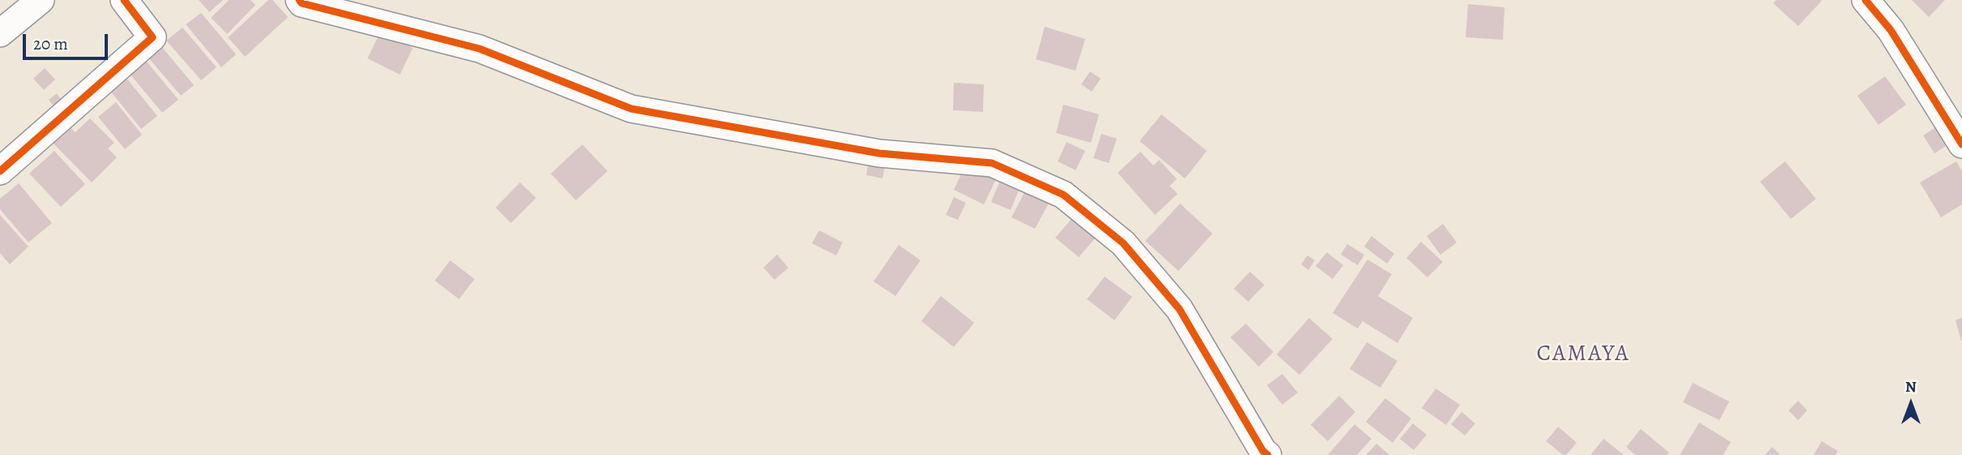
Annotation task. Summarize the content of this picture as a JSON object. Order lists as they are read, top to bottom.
{
  "districts": ["CAMAYA"],
  "scale_bar": "20 m",
  "north": "top"
}
